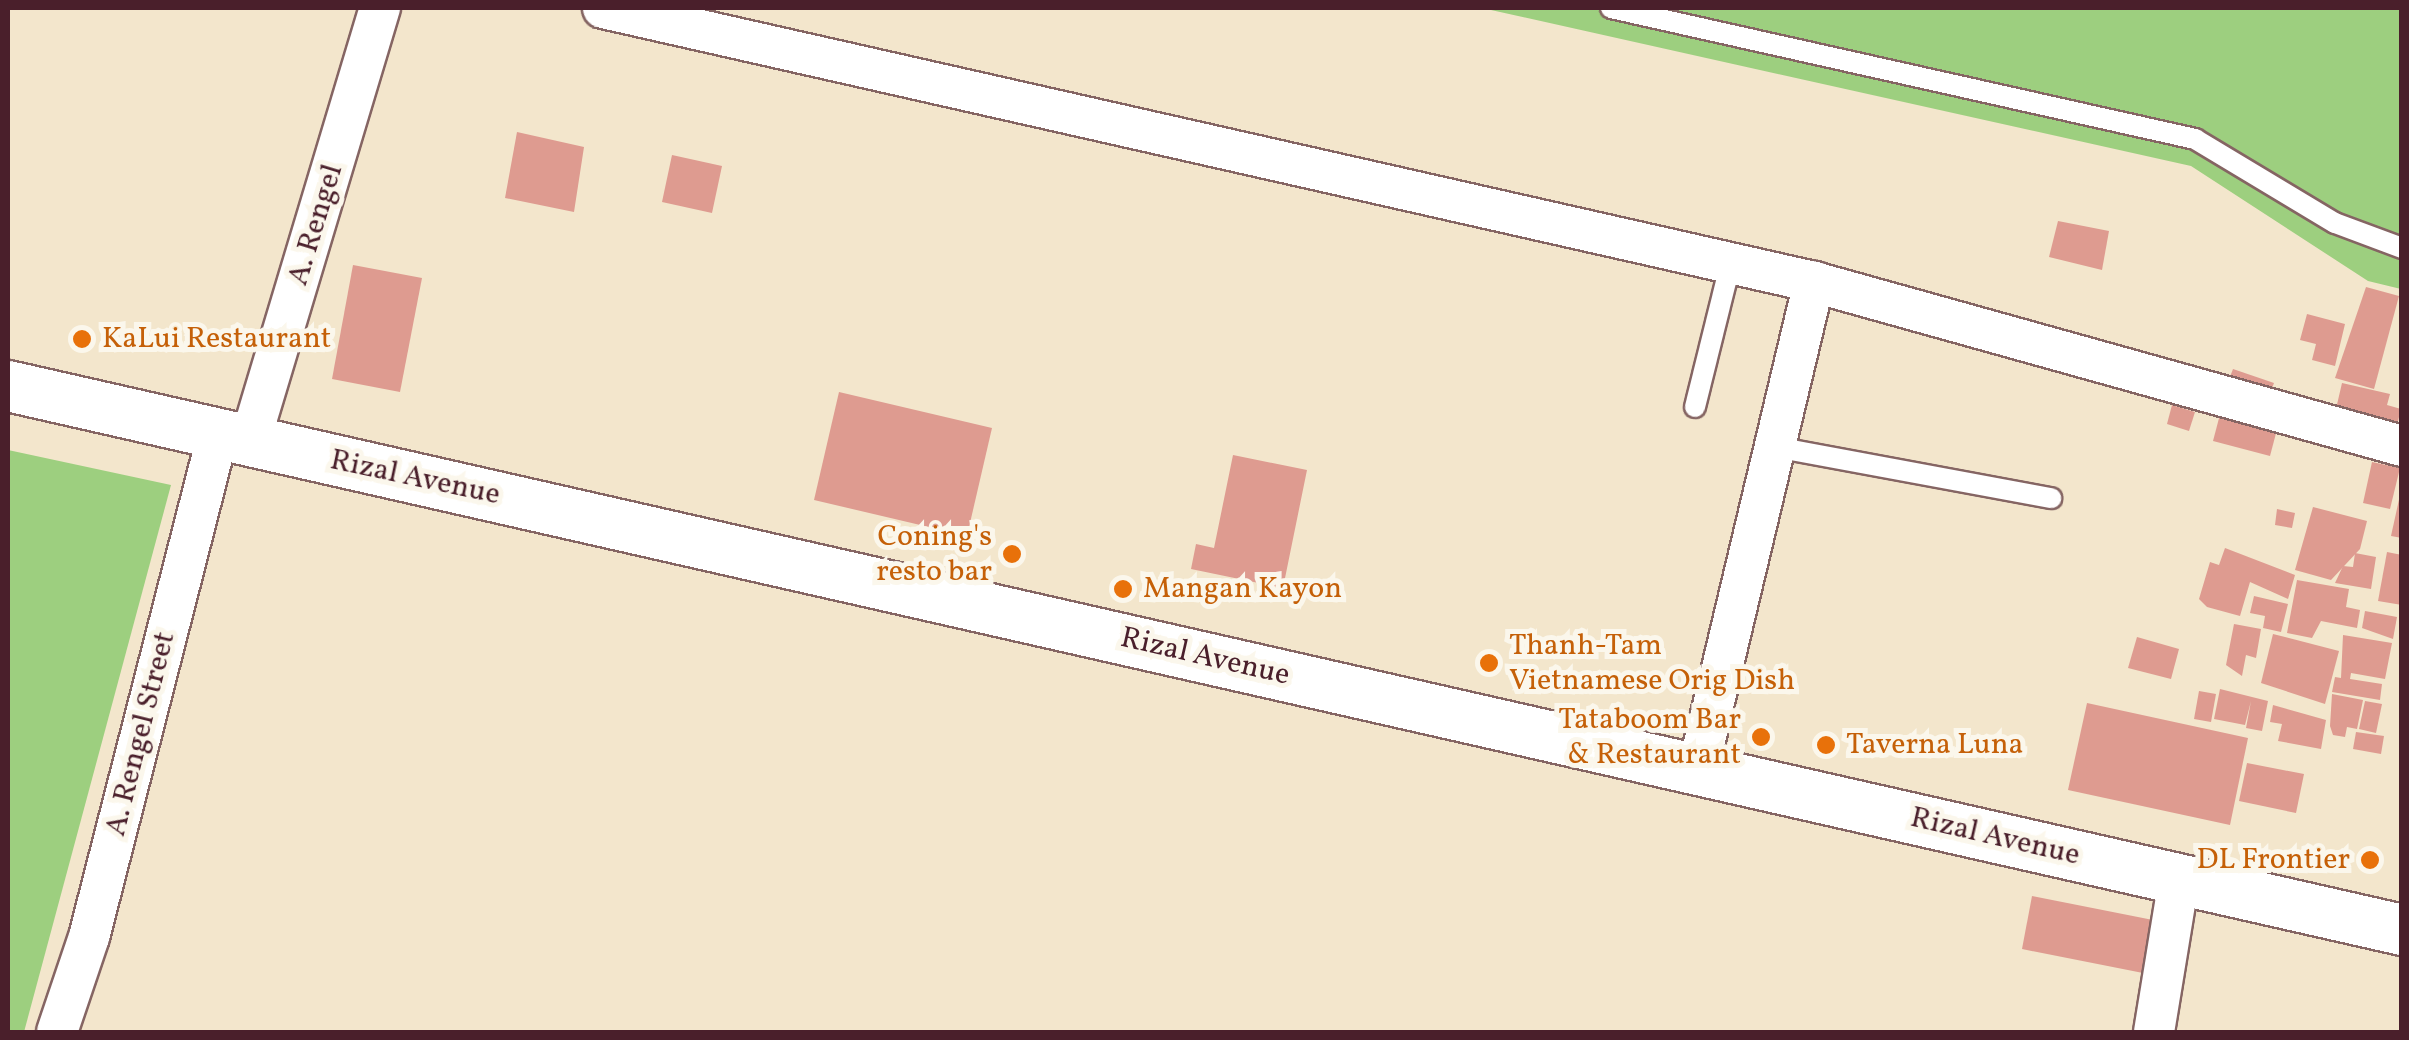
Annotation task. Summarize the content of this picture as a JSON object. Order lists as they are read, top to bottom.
{
  "streets": {
    "street": ["A. Rengel", "Rizal Avenue", "A. Rengel Street"]
  },
  "crossings": [
    ["A. Rengel", "Rizal Avenue"],
    ["A. Rengel", "A. Rengel Street"],
    ["Rizal Avenue", "A. Rengel Street"]
  ],
  "places": [
    "KaLui Restaurant",
    "Coning's resto bar",
    "Mangan Kayon",
    "Thanh-Tam Vietnamese Orig Dish",
    "Tataboom Bar & Restaurant",
    "Taverna Luna",
    "DL Frontier"
  ]
}
